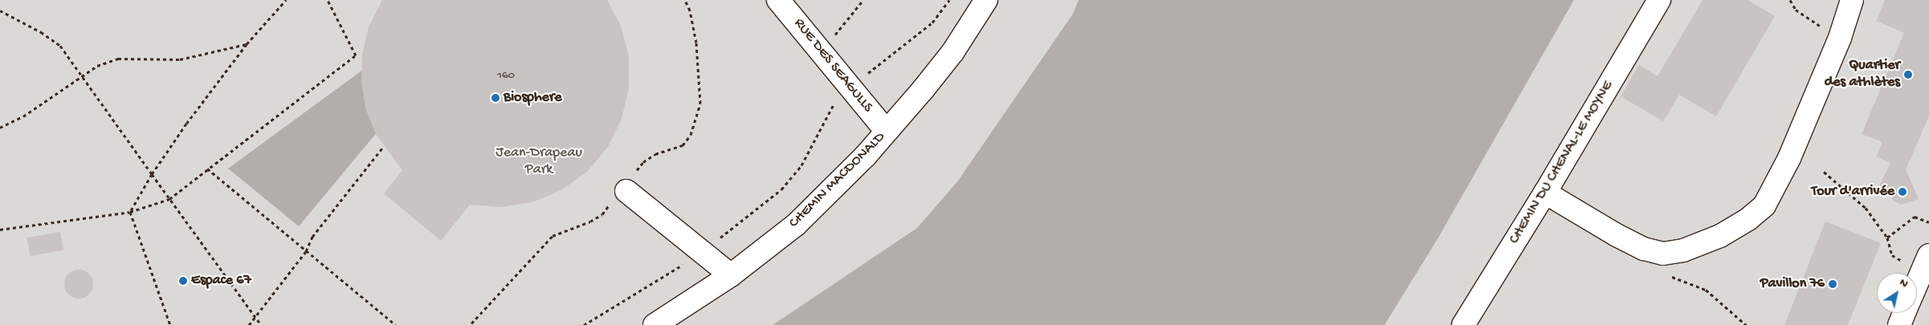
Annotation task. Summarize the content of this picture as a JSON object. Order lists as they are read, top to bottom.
{
  "streets": {
    "street": ["RUE DES SEAGULLS", "CHEMIN DU CHENAL-LE MOYNE", "CHEMIN MACDONALD"]
  },
  "crossings": [
    ["RUE DES SEAGULLS", "CHEMIN MACDONALD"]
  ],
  "parks": ["Jean-Drapeau Park"],
  "places": [
    "Quartier des athlètes",
    "Biosphere",
    "Tour d'arrivée",
    "Espace 67",
    "Pavillon 76"
  ],
  "house_numbers": ["160"],
  "north": "top right"
}
